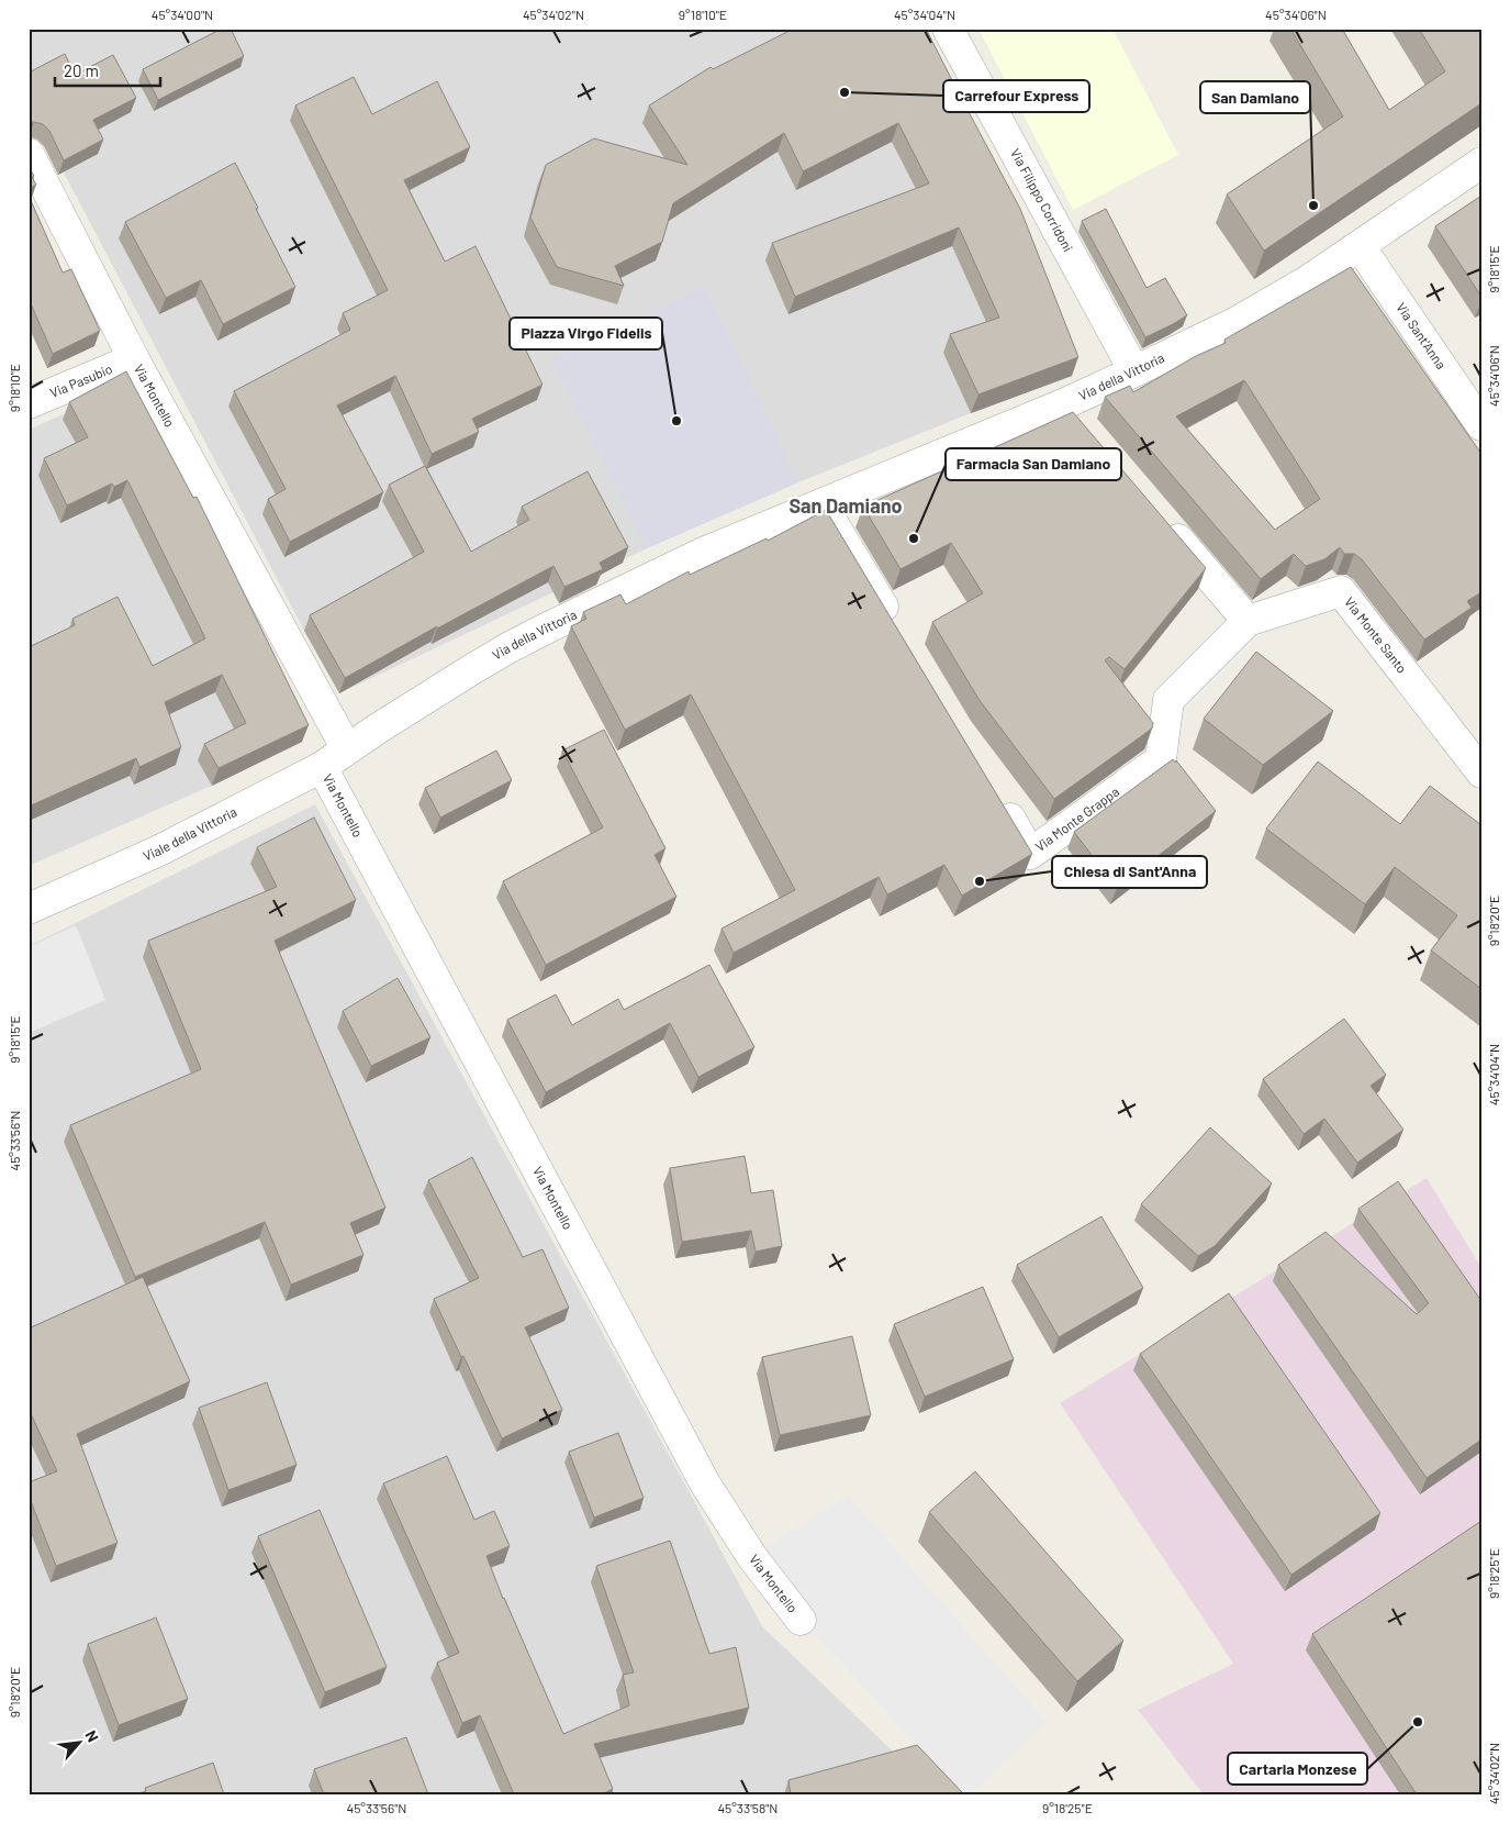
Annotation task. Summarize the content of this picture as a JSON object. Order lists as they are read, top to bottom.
{
  "streets": {
    "street": [
      "Via Filippo Corridoni",
      "Via Sant'Anna",
      "Via della Vittoria",
      "Via Pasubio",
      "Via Montello",
      "Via Monte Santo",
      "Via Monte Grappa",
      "Viale della Vittoria"
    ]
  },
  "crossings": [
    ["Via Filippo Corridoni", "Via della Vittoria"],
    ["Via Sant'Anna", "Via della Vittoria"],
    ["Via della Vittoria", "Via Montello"],
    ["Via della Vittoria", "Viale della Vittoria"],
    ["Via Pasubio", "Via Montello"],
    ["Via Montello", "Viale della Vittoria"],
    ["Via Monte Santo", "Via Monte Grappa"]
  ],
  "districts": ["San Damiano"],
  "places": [
    "Carrefour Express",
    "San Damiano",
    "Piazza Virgo Fidelis",
    "Farmacia San Damiano",
    "Chiesa di Sant'Anna",
    "Cartaria Monzese"
  ],
  "scale_bar": "20 m",
  "north": "top right",
  "coordinates": [
    "45°34'00\"N",
    "45°34'02\"N",
    "9°18'10\"E",
    "45°34'04\"N",
    "45°34'06\"N",
    "9°18'15\"E",
    "9°18'20\"E",
    "45°33'56\"N",
    "9°18'25\"E",
    "45°33'58\"N"
  ]
}
